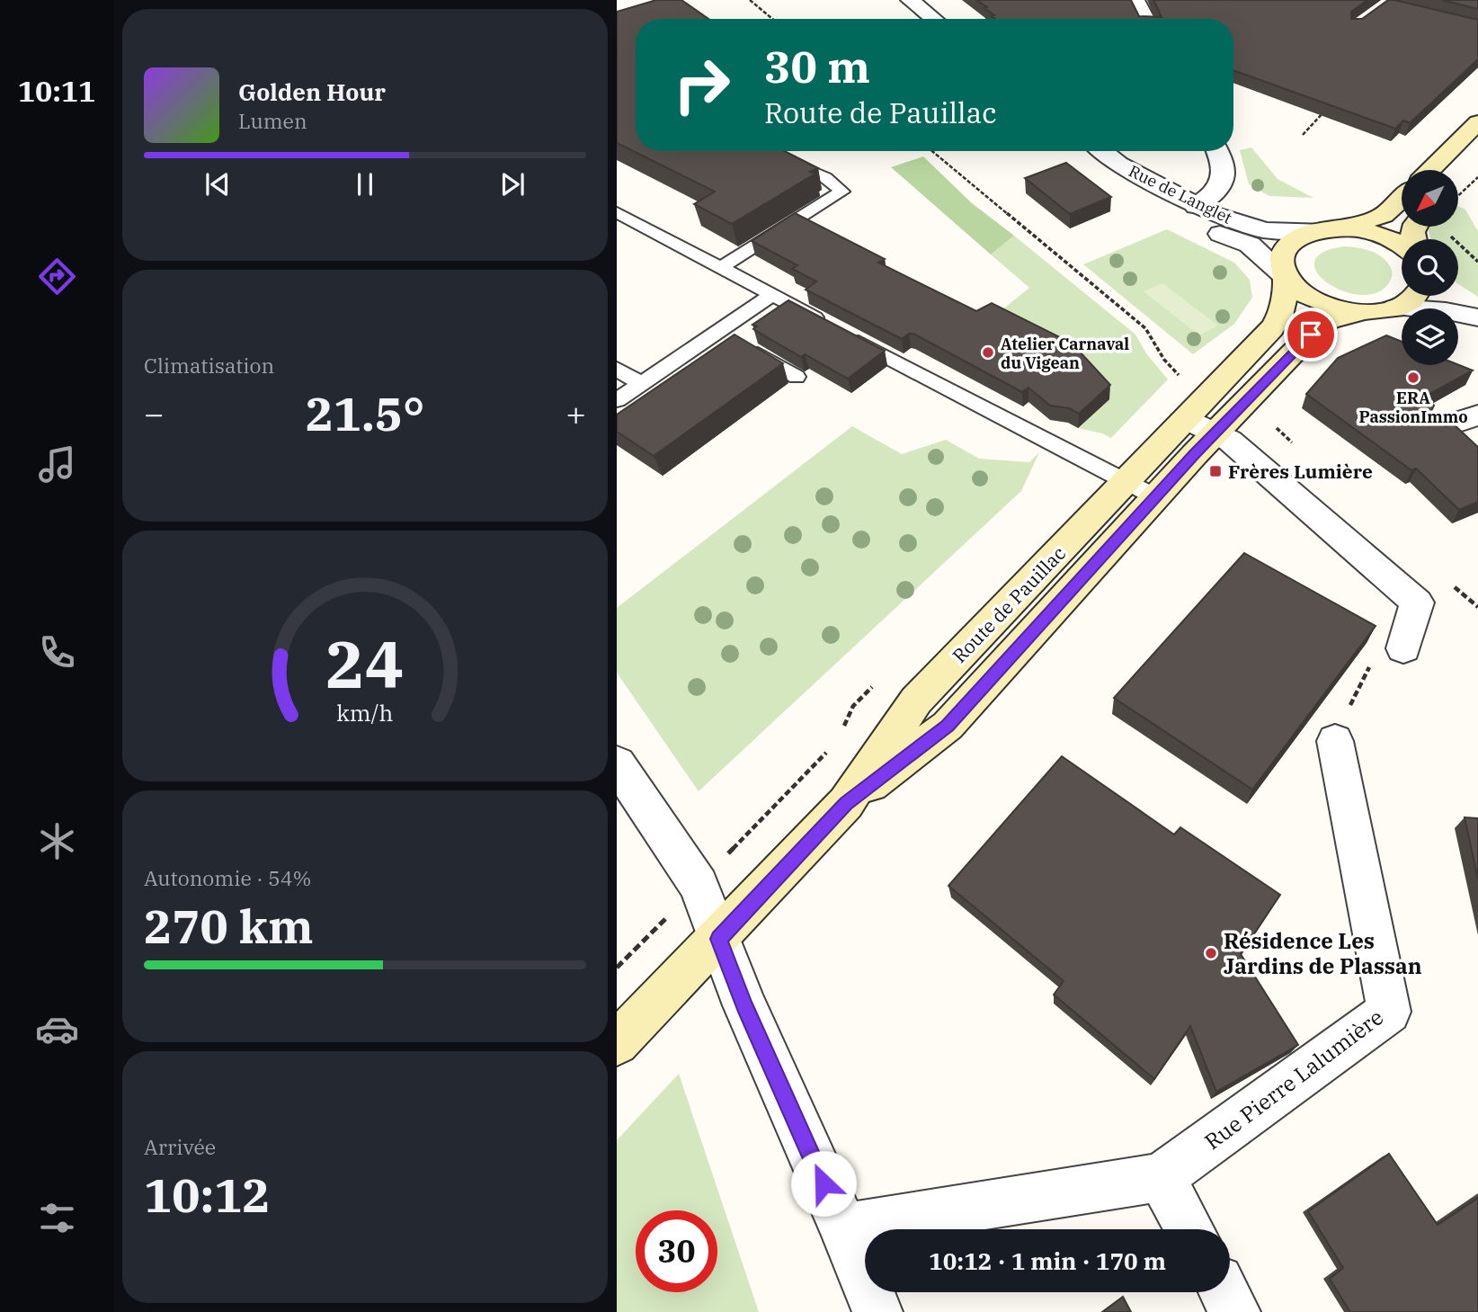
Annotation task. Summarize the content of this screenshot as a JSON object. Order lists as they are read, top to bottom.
{
  "streets": {
    "main road": ["Route de Pauillac"],
    "street": ["Rue de Langlet", "Rue Pierre Lalumière"]
  },
  "crossings": [
    ["Rue de Langlet", "Route de Pauillac"]
  ],
  "places": {
    "other": ["Atelier Carnaval du Vigean", "ERA PassionImmo", "Résidence Les Jardins de Plassan"],
    "transit": ["Frères Lumière"]
  },
  "north": "bottom left",
  "page": {
    "tabs": "10:11",
    "turn": ["30 m", "Route de Pauillac"],
    "song": ["Golden Hour", "Lumen"],
    "tile": [
      "Climatisation",
      ["Autonomie · 54%", "270 km"],
      ["Arrivée", "10:12"]
    ],
    "heat": ["−", "21.5°", "+"],
    "limit": "30",
    "trip": "10:12 · 1 min · 170 m",
    "gauge": ["24", "km/h"]
  }
}
